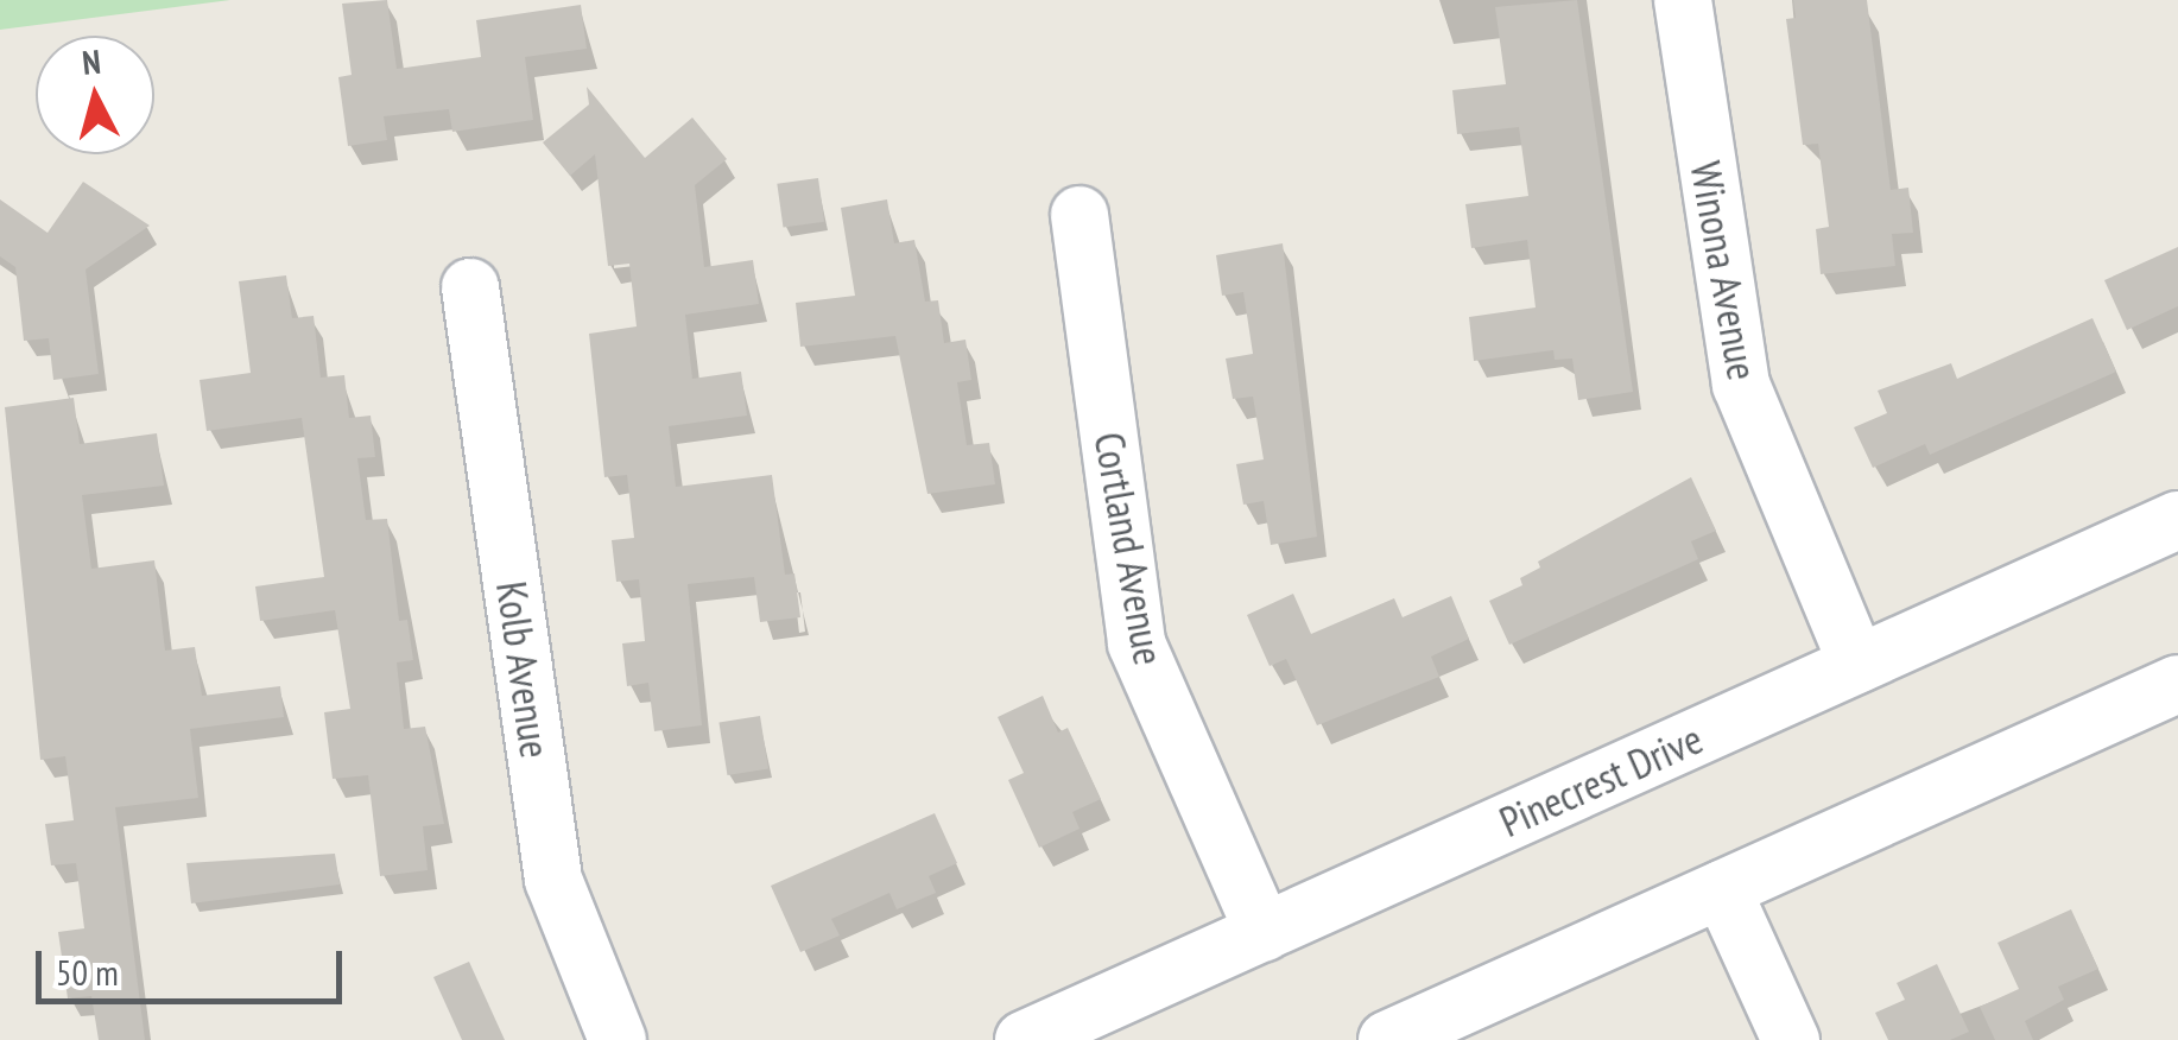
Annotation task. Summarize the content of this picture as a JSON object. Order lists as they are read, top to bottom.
{
  "streets": {
    "street": [
      "Winona Avenue",
      "Cortland Avenue",
      "Kolb Avenue",
      "Pinecrest Drive"
    ]
  },
  "crossings": [
    ["Winona Avenue", "Pinecrest Drive"],
    ["Cortland Avenue", "Pinecrest Drive"]
  ],
  "scale_bar": "50 m",
  "north": "top"
}
